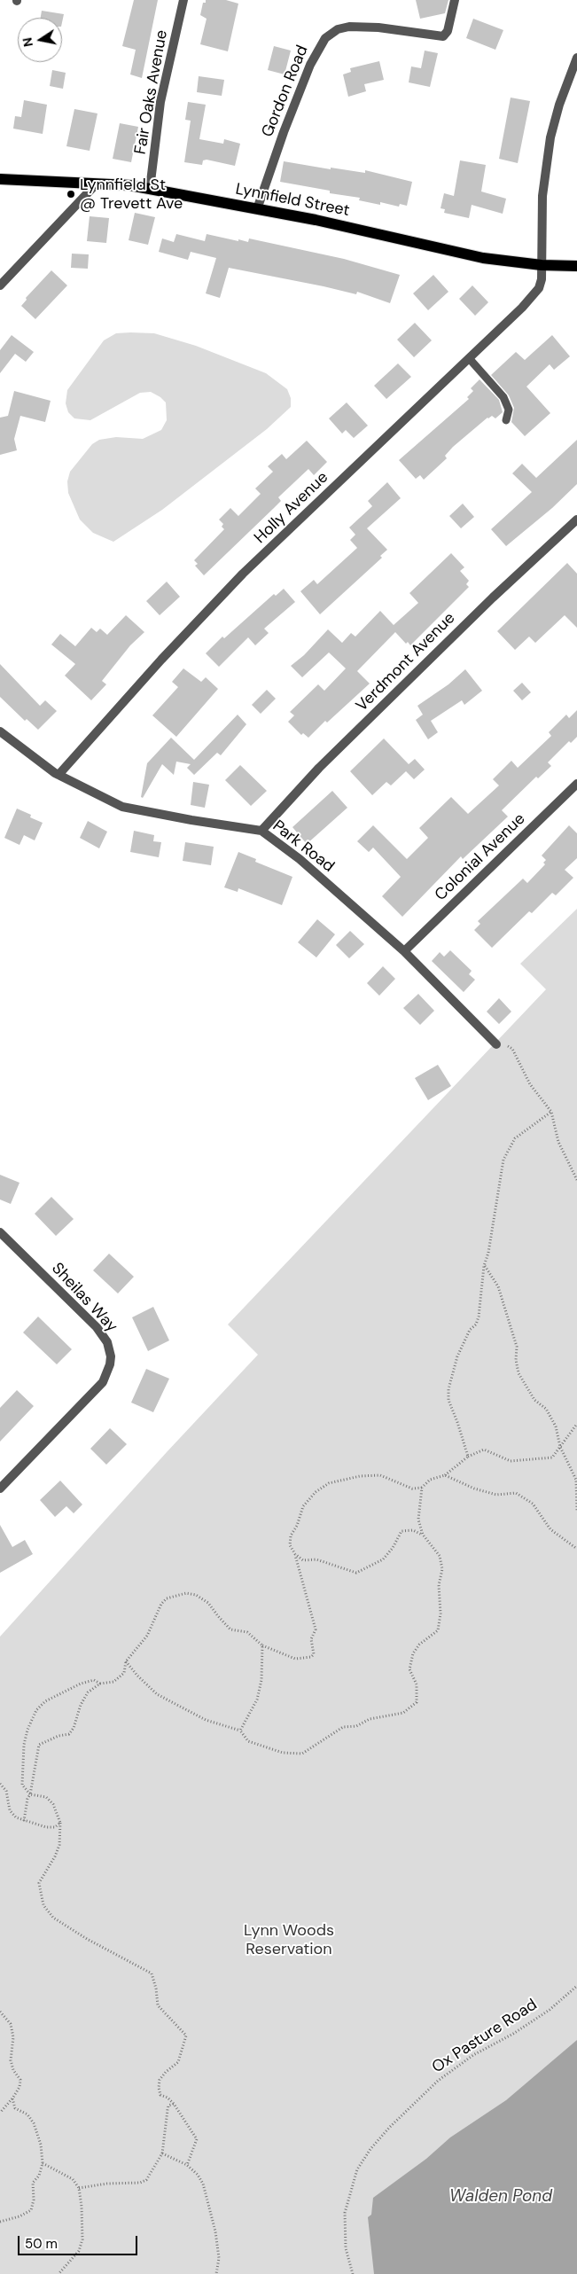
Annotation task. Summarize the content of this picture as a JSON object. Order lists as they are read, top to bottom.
{
  "streets": {
    "main road": ["Lynnfield Street"],
    "street": [
      "Gordon Road",
      "Fair Oaks Avenue",
      "Holly Avenue",
      "Verdmont Avenue",
      "Park Road",
      "Colonial Avenue",
      "Sheilas Way"
    ],
    "path": ["Ox Pasture Road"]
  },
  "crossings": [
    ["Gordon Road", "Lynnfield Street"],
    ["Fair Oaks Avenue", "Lynnfield Street"],
    ["Lynnfield Street", "Holly Avenue"],
    ["Holly Avenue", "Park Road"],
    ["Verdmont Avenue", "Park Road"],
    ["Park Road", "Colonial Avenue"]
  ],
  "water": ["Walden Pond"],
  "parks": ["Lynn Woods Reservation"],
  "places": ["Lynnfield St @ Trevett Ave"],
  "scale_bar": "50 m",
  "north": "left"
}
